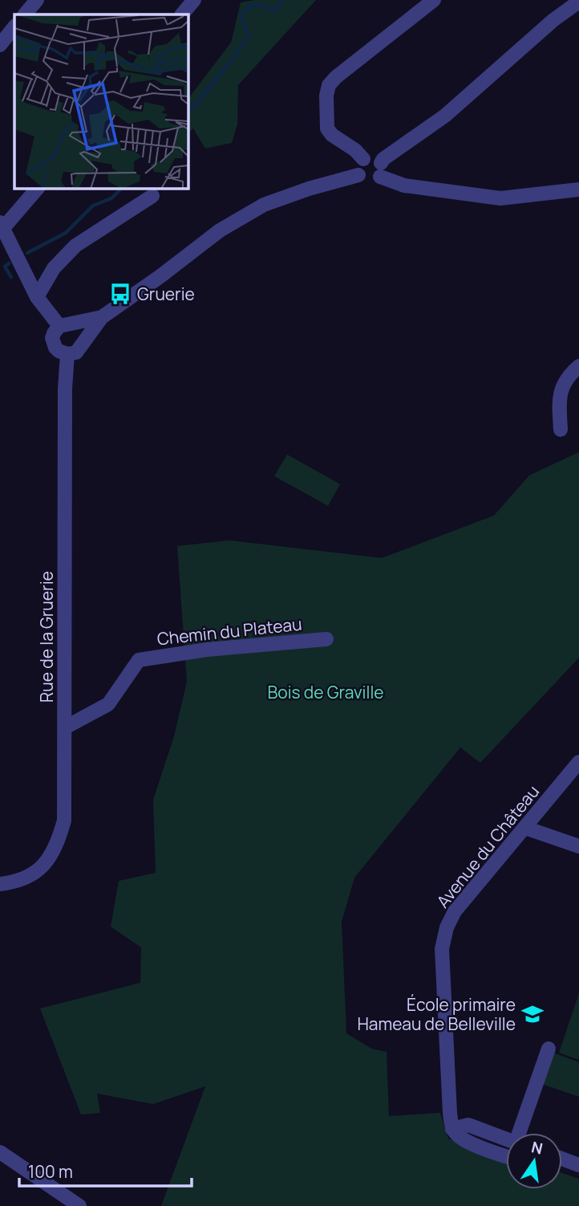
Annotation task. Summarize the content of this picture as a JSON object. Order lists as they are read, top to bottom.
{
  "streets": {
    "street": ["Chemin du Plateau", "Rue de la Gruerie", "Avenue du Château"]
  },
  "crossings": [
    ["Chemin du Plateau", "Rue de la Gruerie"]
  ],
  "parks": ["Bois de Graville"],
  "places": {
    "bus stop": ["Gruerie"],
    "school or university": ["École primaire Hameau de Belleville"]
  },
  "scale_bar": "100 m",
  "north": "top"
}
